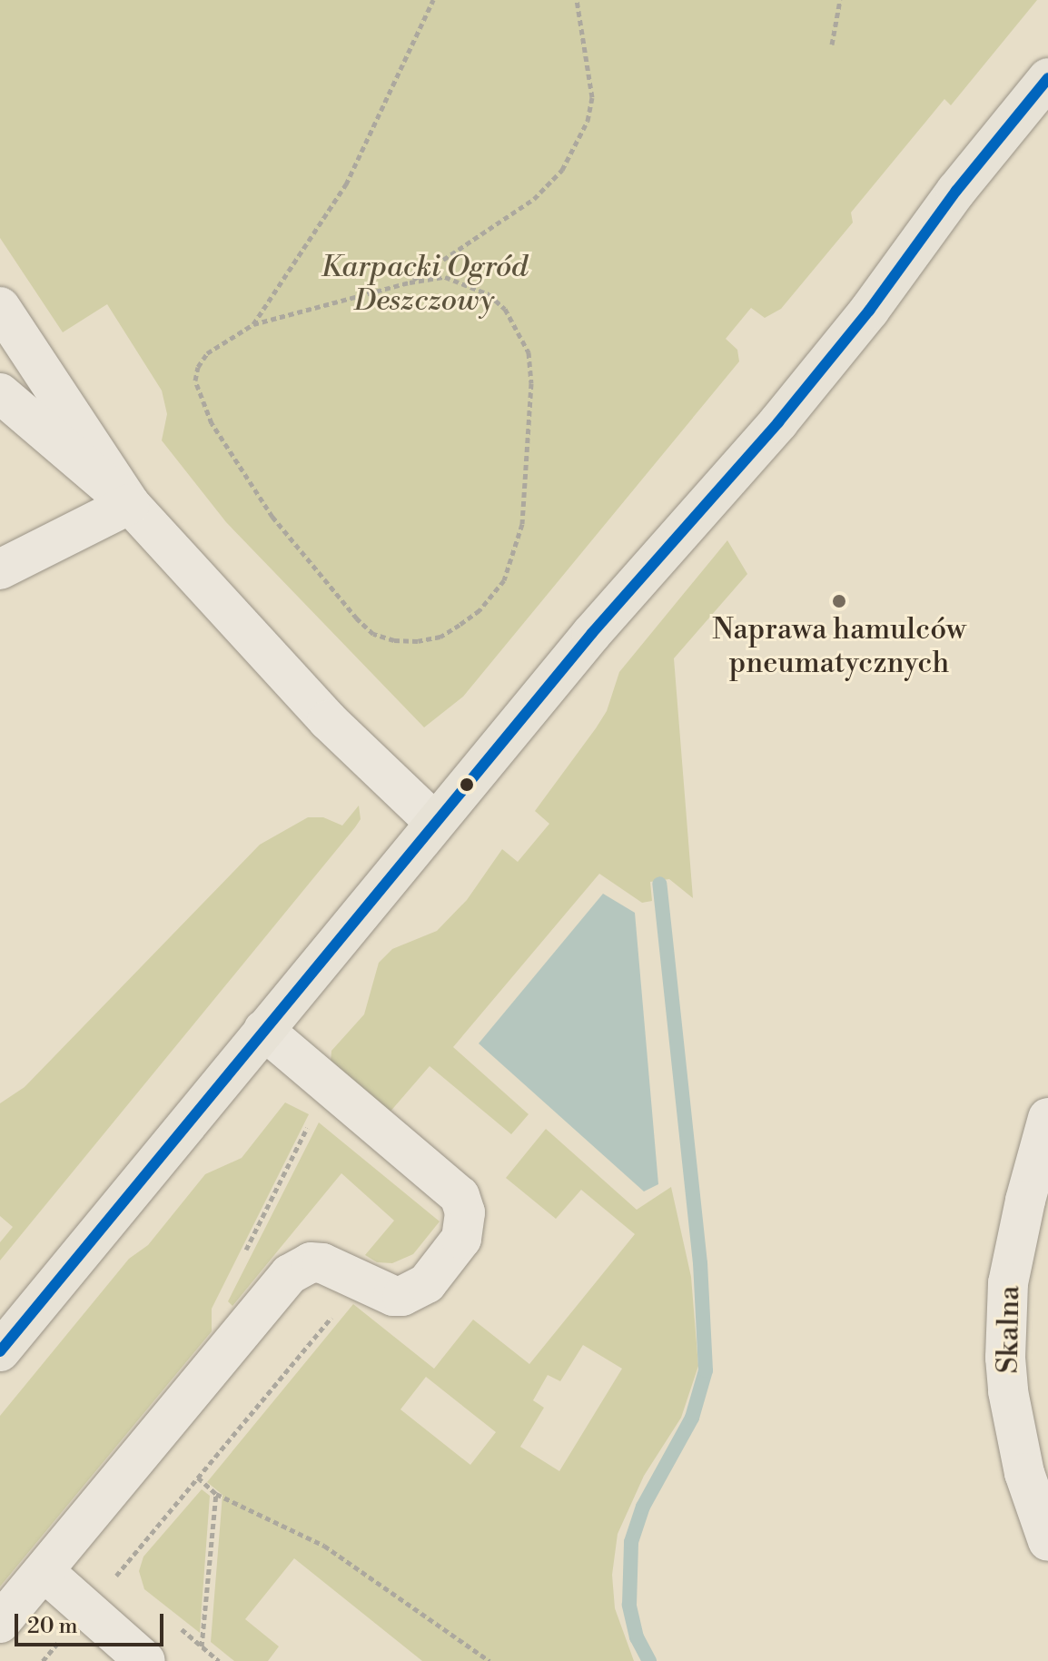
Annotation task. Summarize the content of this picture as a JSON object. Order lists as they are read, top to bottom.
{
  "streets": {
    "street": ["Skalna"]
  },
  "parks": ["Karpacki Ogród Deszczowy"],
  "places": ["Naprawa hamulców pneumatycznych"],
  "scale_bar": "20 m"
}
